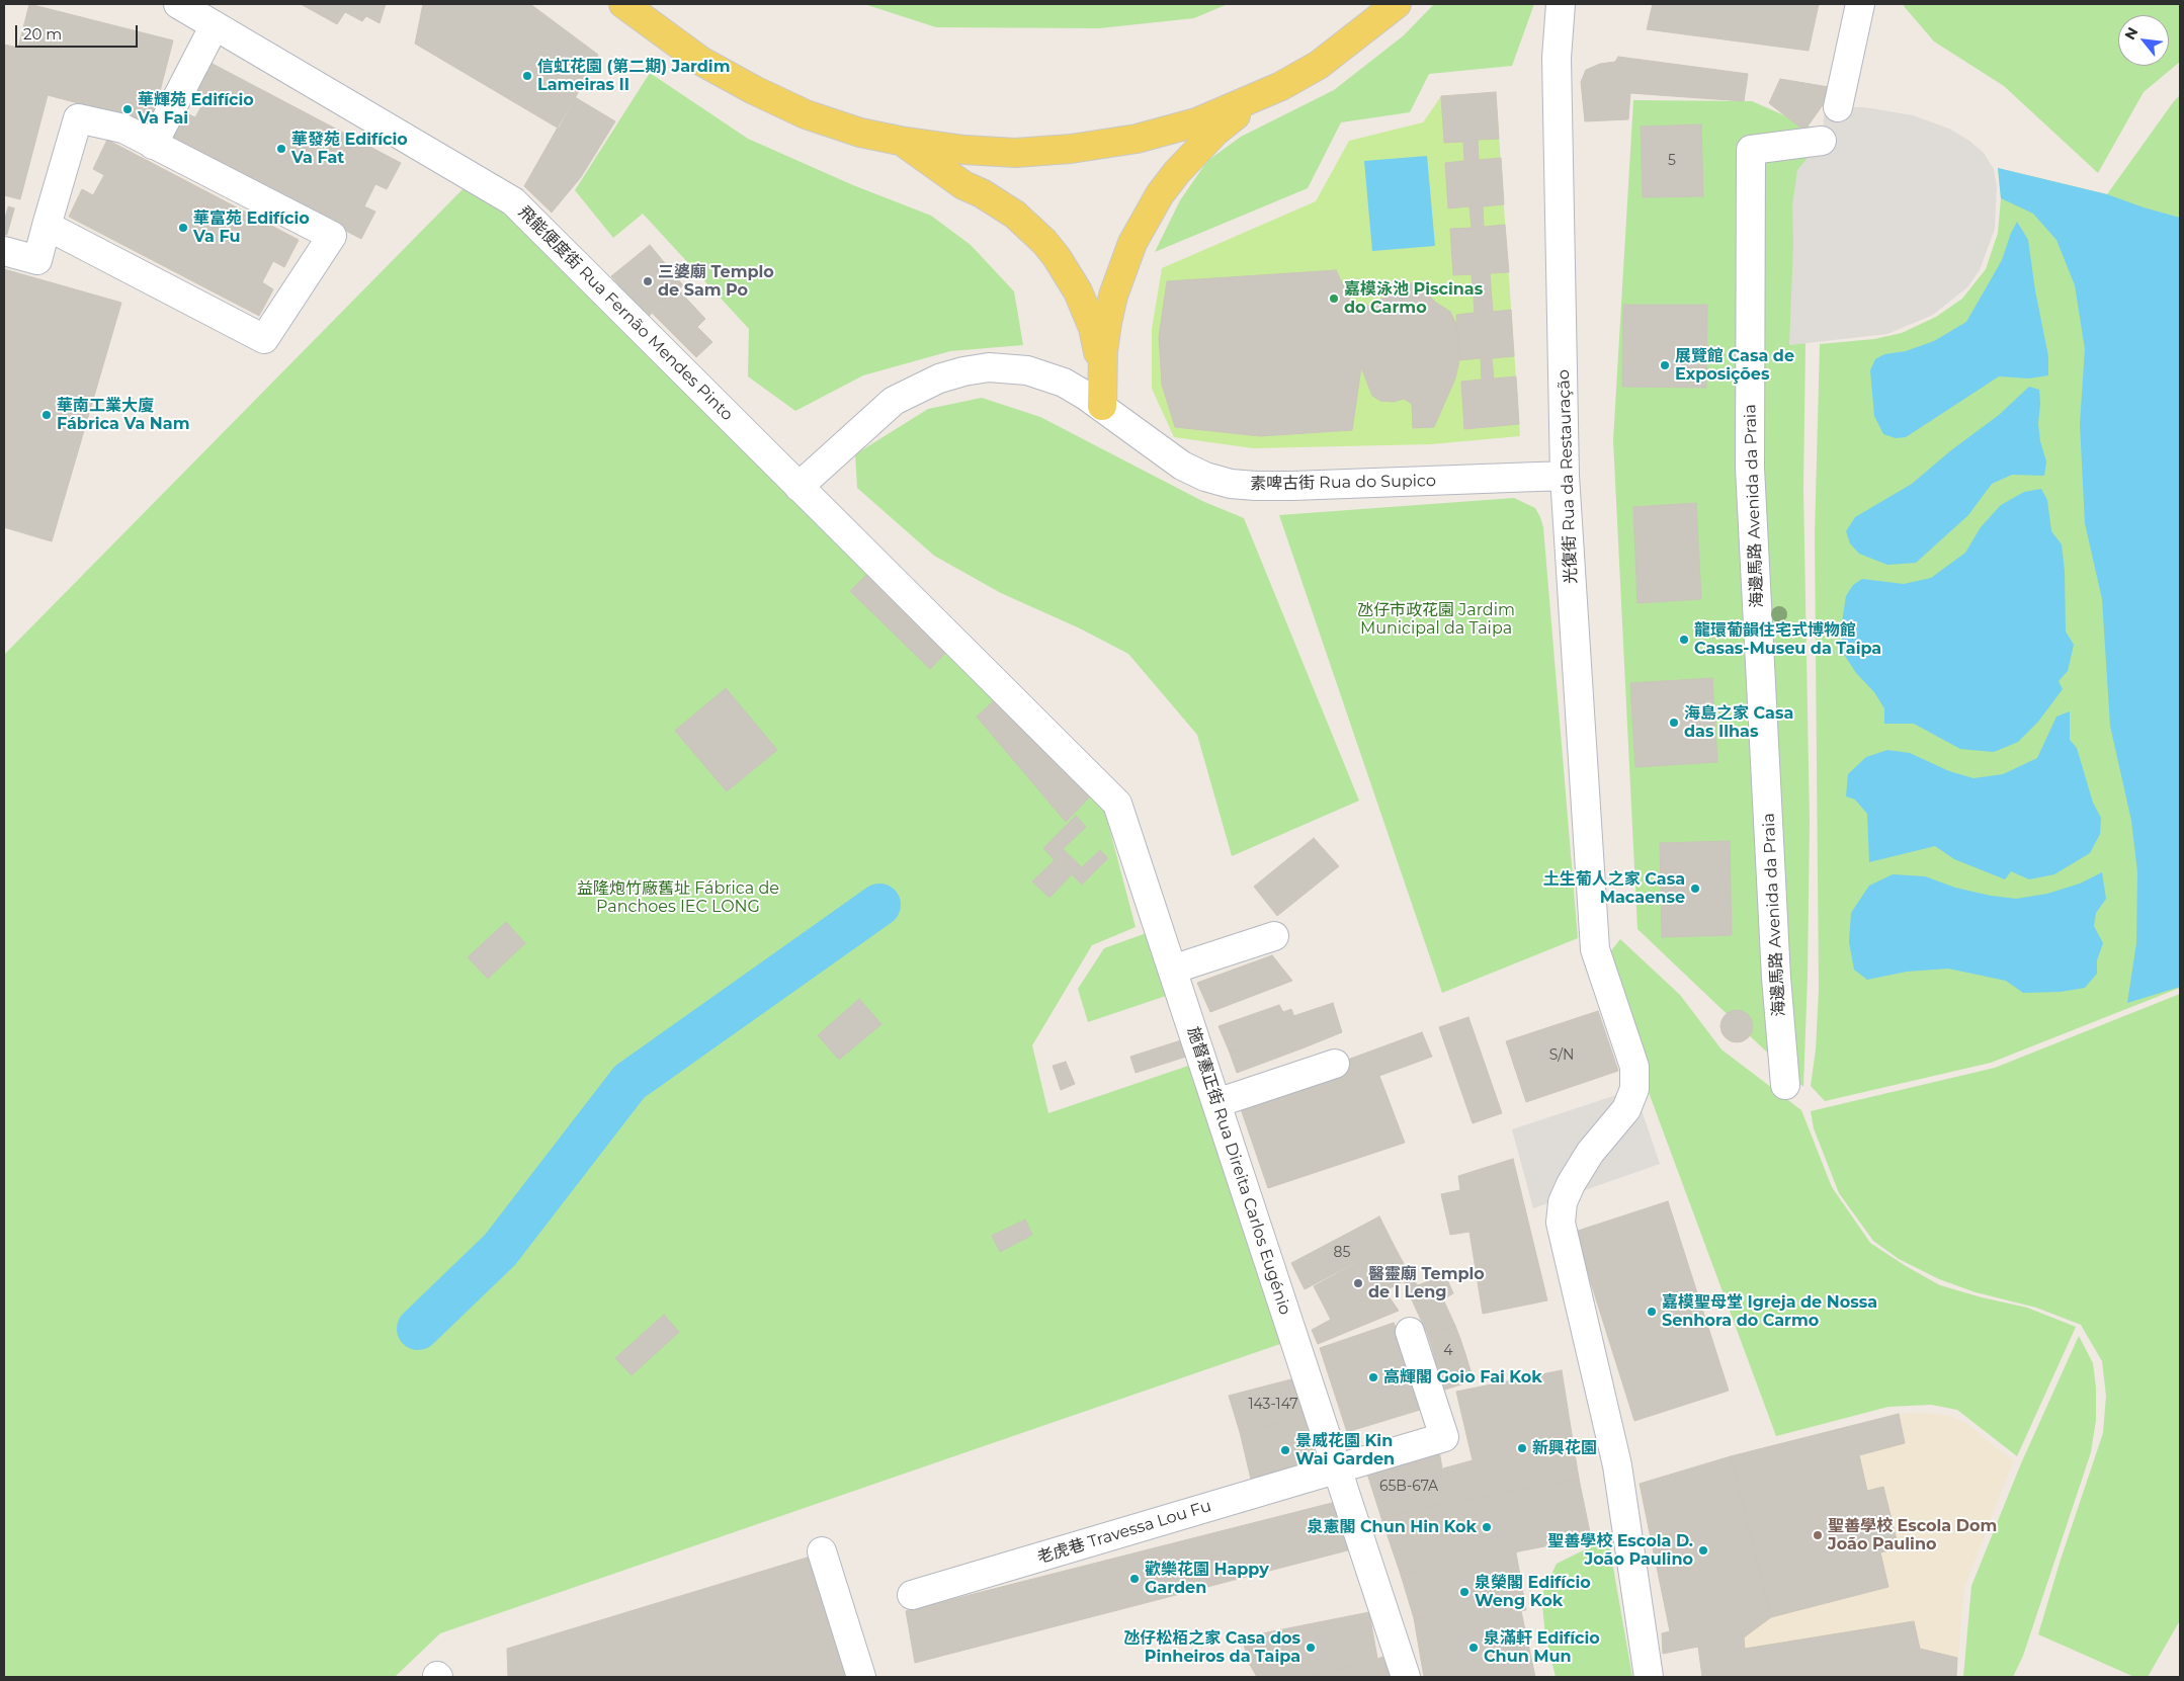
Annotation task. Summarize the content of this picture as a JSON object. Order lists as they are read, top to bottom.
{
  "streets": {
    "street": [
      "飛能便度街 Rua Fernão Mendes Pinto",
      "光復街 Rua da Restauração",
      "素啤古街 Rua do Supico",
      "海邊馬路 Avenida da Praia",
      "施督憲正街 Rua Direita Carlos Eugénio",
      "老虎巷 Travessa Lou Fu"
    ]
  },
  "crossings": [
    ["飛能便度街 Rua Fernão Mendes Pinto", "素啤古街 Rua do Supico"],
    ["飛能便度街 Rua Fernão Mendes Pinto", "施督憲正街 Rua Direita Carlos Eugénio"],
    ["光復街 Rua da Restauração", "素啤古街 Rua do Supico"],
    ["施督憲正街 Rua Direita Carlos Eugénio", "老虎巷 Travessa Lou Fu"]
  ],
  "parks": ["氹仔市政花園 Jardim Municipal da Taipa", "益隆炮竹廠舊址 Fábrica de Panchoes IEC LONG"],
  "places": [
    "信虹花園 (第二期) Jardim Lameiras II",
    "華輝苑 Edifício Va Fai",
    "華發苑 Edifício Va Fat",
    "華富苑 Edifício Va Fu",
    "三婆廟 Templo de Sam Po",
    "嘉模泳池 Piscinas do Carmo",
    "展覽館 Casa de Exposições",
    "華南工業大廈 Fábrica Va Nam",
    "龍環葡韻住宅式博物館 Casas-Museu da Taipa",
    "海島之家 Casa das Ilhas",
    "土生葡人之家 Casa Macaense",
    "醫靈廟 Templo de I Leng",
    "嘉模聖母堂 Igreja de Nossa Senhora do Carmo",
    "高輝閣 Goio Fai Kok",
    "新興花園",
    "景威花園 Kin Wai Garden",
    "泉憲閣 Chun Hin Kok",
    "聖善學校 Escola Dom João Paulino",
    "聖善學校 Escola D. João Paulino",
    "歡樂花園 Happy Garden",
    "泉榮閣 Edifício Weng Kok",
    "氹仔松栢之家 Casa dos Pinheiros da Taipa",
    "泉滿軒 Edifício Chun Mun"
  ],
  "house_numbers": [
    "5",
    "S/N",
    "85",
    "4",
    "143-147",
    "65B-67A"
  ],
  "scale_bar": "20 m",
  "north": "top left"
}
